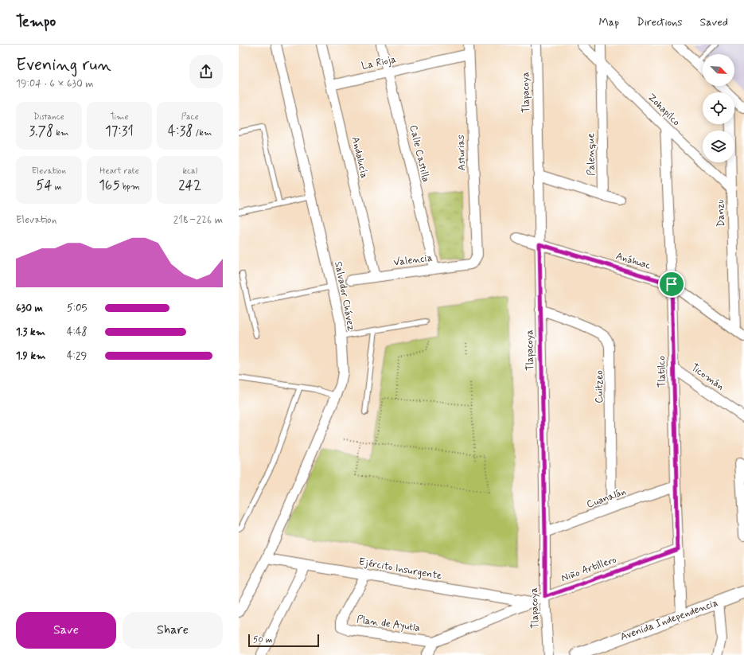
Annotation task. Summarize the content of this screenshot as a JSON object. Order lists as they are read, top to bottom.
{
  "streets": {
    "street": [
      "La Rioja",
      "Tlapacoya",
      "Zohapilco",
      "Asturias",
      "Calle Castilla",
      "Palenque",
      "Andalucía",
      "Danzu",
      "Valencia",
      "Anáhuac",
      "Salvador Chávez",
      "Tlatilco",
      "Ticomán",
      "Cuitzeo",
      "Cuanalán",
      "Ejército Insurgente",
      "Niño Artillero",
      "Avenida Independencia",
      "Plan de Ayutla"
    ]
  },
  "crossings": [
    ["La Rioja", "Asturias"],
    ["La Rioja", "Calle Castilla"],
    ["La Rioja", "Andalucía"],
    ["Tlapacoya", "Palenque"],
    ["Tlapacoya", "Anáhuac"],
    ["Tlapacoya", "Cuitzeo"],
    ["Tlapacoya", "Cuanalán"],
    ["Tlapacoya", "Niño Artillero"],
    ["Zohapilco", "Palenque"],
    ["Zohapilco", "Danzu"],
    ["Zohapilco", "Tlatilco"],
    ["Asturias", "Valencia"],
    ["Calle Castilla", "Valencia"],
    ["Andalucía", "Valencia"],
    ["Danzu", "Anáhuac"],
    ["Anáhuac", "Tlatilco"],
    ["Salvador Chávez", "Ejército Insurgente"],
    ["Tlatilco", "Ticomán"],
    ["Tlatilco", "Cuanalán"],
    ["Tlatilco", "Niño Artillero"],
    ["Tlatilco", "Avenida Independencia"],
    ["Cuitzeo", "Cuanalán"],
    ["Ejército Insurgente", "Niño Artillero"],
    ["Ejército Insurgente", "Plan de Ayutla"],
    ["Niño Artillero", "Plan de Ayutla"]
  ],
  "scale_bar": "50 m",
  "north": "bottom right",
  "page": {
    "header": "Tempo",
    "nav": ["Map", "Directions", "Saved"],
    "heading": ["Evening run", "19:04 · 6 × 630 m"],
    "stats": [
      ["Distance", "3.78 km"],
      ["Time", "17:31"],
      ["Pace", "4:38 /km"],
      ["Elevation", "54 m"],
      ["Heart rate", "165 bpm"],
      ["kcal", "242"]
    ],
    "chart": ["Elevation", "218–226 m"],
    "list": [
      {
        "name": "630 m",
        "note": "5:05"
      },
      {
        "name": "1.3 km",
        "note": "4:48"
      },
      {
        "name": "1.9 km",
        "note": "4:29"
      }
    ],
    "buttons": ["Save", "Share"],
    "scale": "50 m"
  }
}
